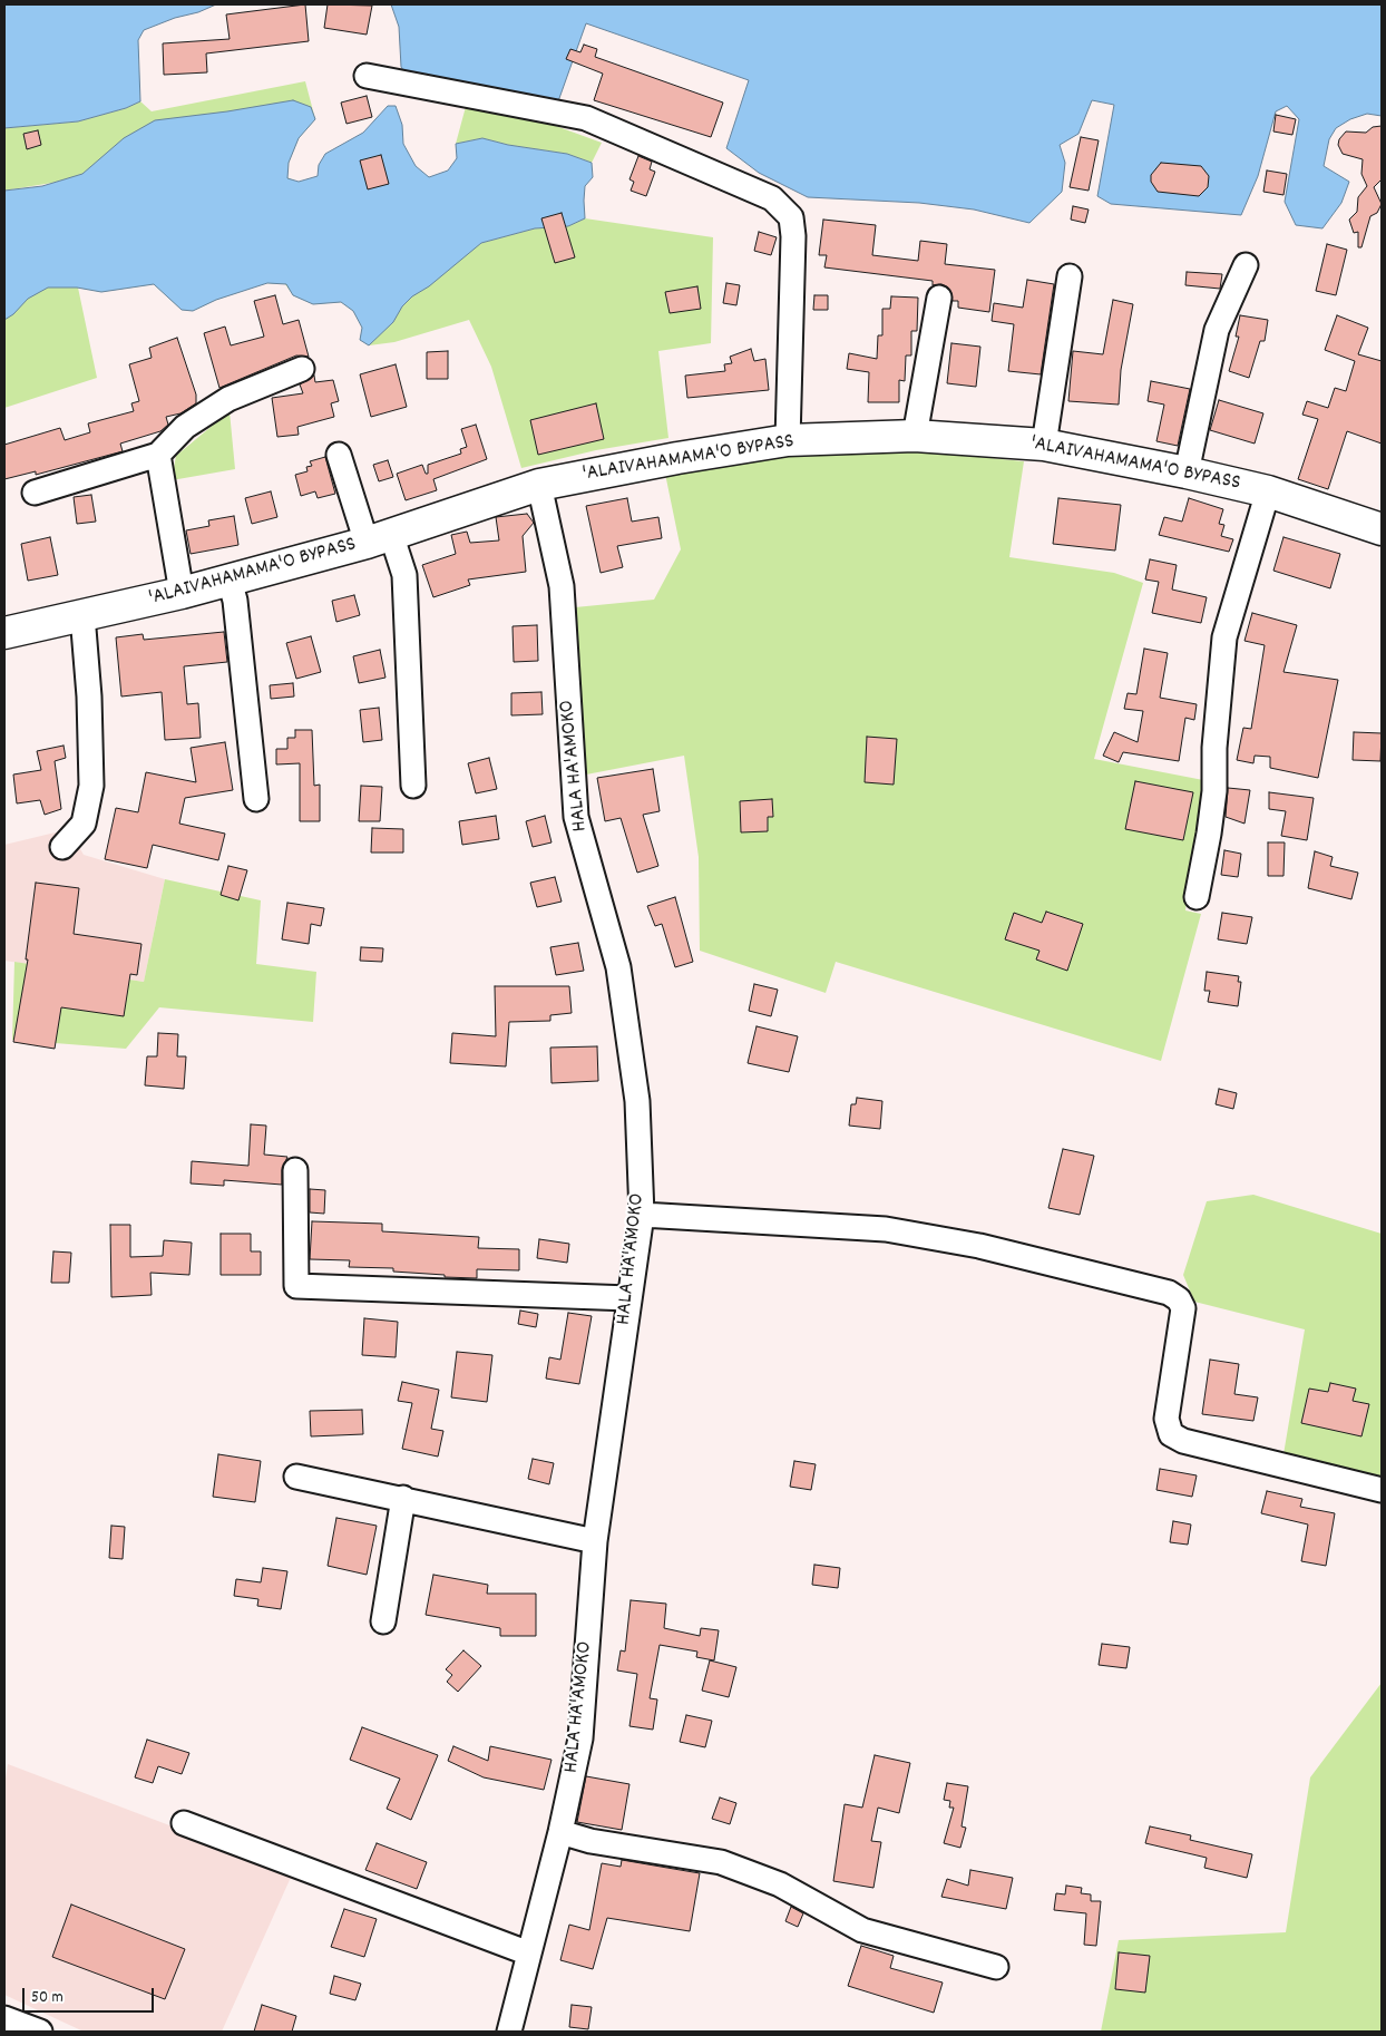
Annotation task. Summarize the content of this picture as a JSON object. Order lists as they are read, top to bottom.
{
  "streets": {
    "main road": ["'ALAIVAHAMAMA'O BYPASS"],
    "street": ["HALA HA'AMOKO"]
  },
  "crossings": [
    ["'ALAIVAHAMAMA'O BYPASS", "HALA HA'AMOKO"]
  ],
  "scale_bar": "50 m"
}
